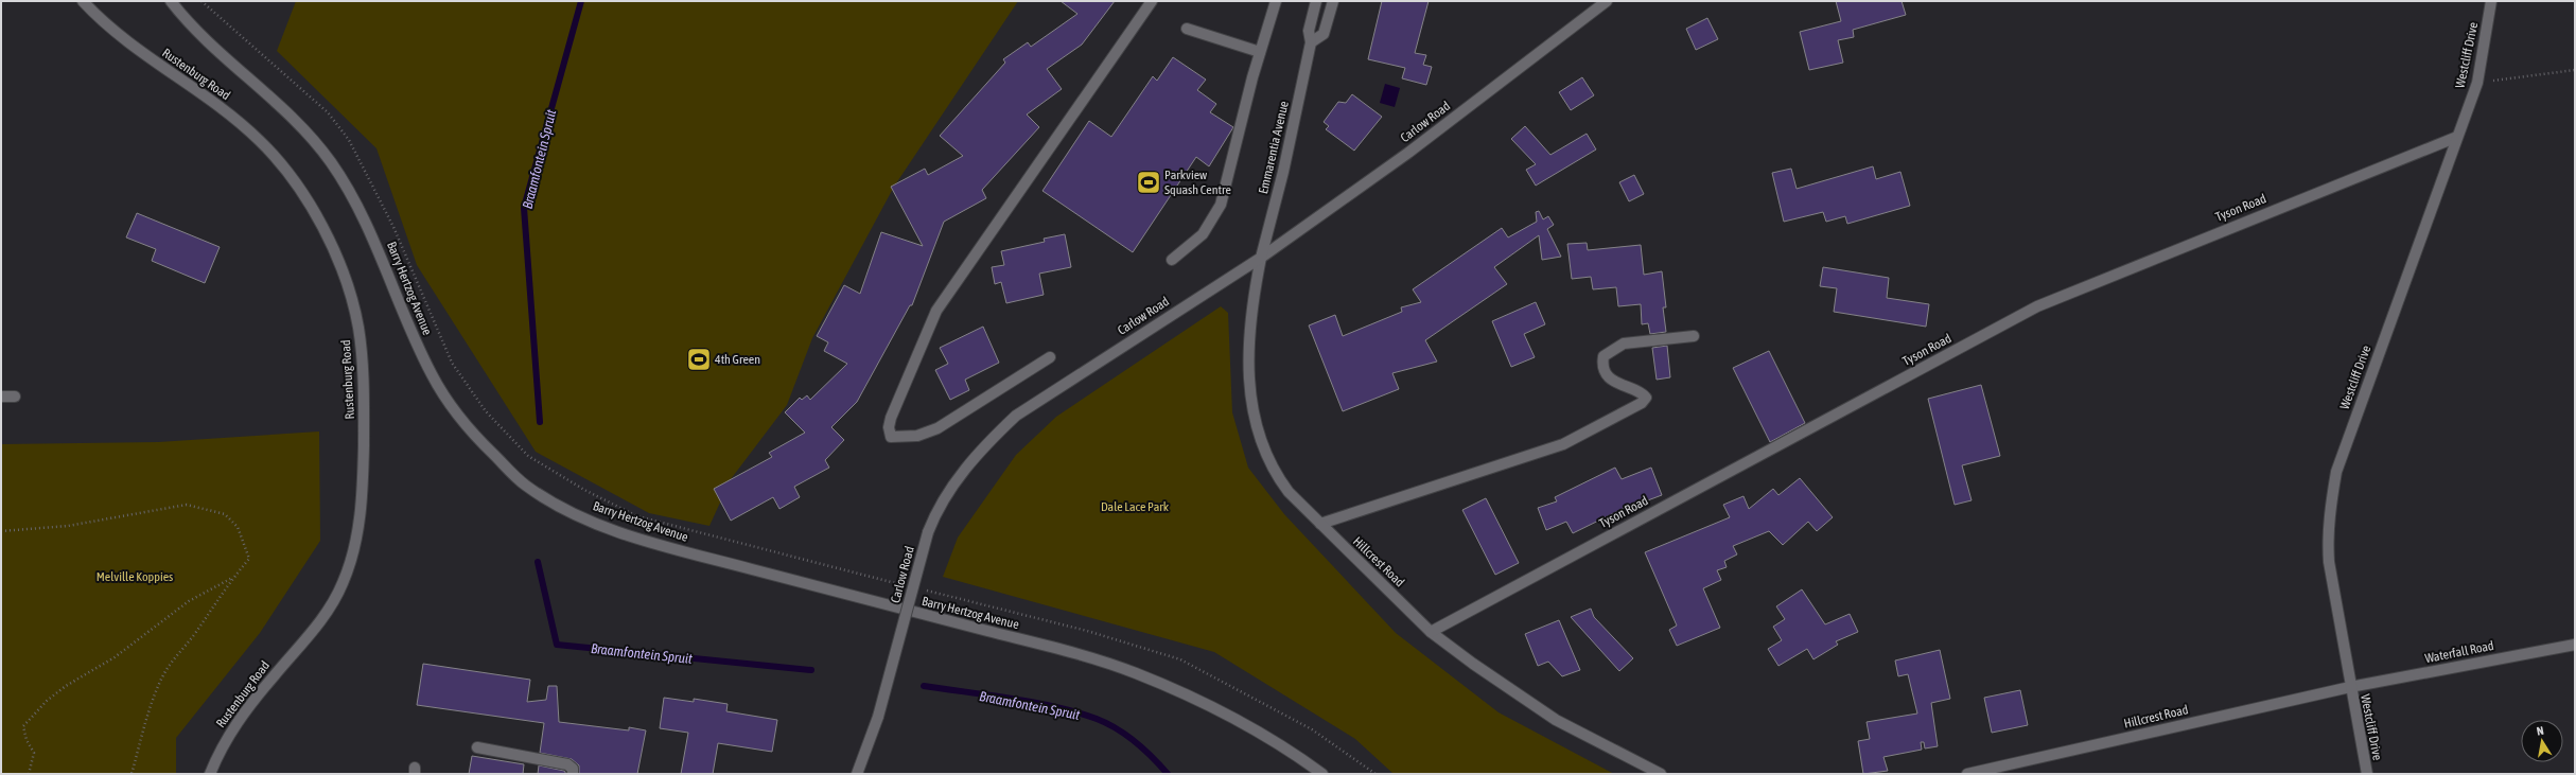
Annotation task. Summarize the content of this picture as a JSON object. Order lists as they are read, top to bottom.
{
  "streets": {
    "street": [
      "Westcliff Drive",
      "Rustenburg Road",
      "Carlow Road",
      "Emmarentia Avenue",
      "Tyson Road",
      "Barry Hertzog Avenue",
      "Hillcrest Road",
      "Waterfall Road"
    ]
  },
  "crossings": [
    ["Westcliff Drive", "Tyson Road"],
    ["Westcliff Drive", "Hillcrest Road"],
    ["Westcliff Drive", "Waterfall Road"],
    ["Carlow Road", "Emmarentia Avenue"],
    ["Carlow Road", "Hillcrest Road"],
    ["Emmarentia Avenue", "Hillcrest Road"],
    ["Tyson Road", "Hillcrest Road"],
    ["Hillcrest Road", "Waterfall Road"]
  ],
  "water": ["Braamfontein Spruit"],
  "parks": ["Dale Lace Park", "Melville Koppies"],
  "places": {
    "sports": ["Parkview Squash Centre", "4th Green"]
  },
  "north": "top"
}
